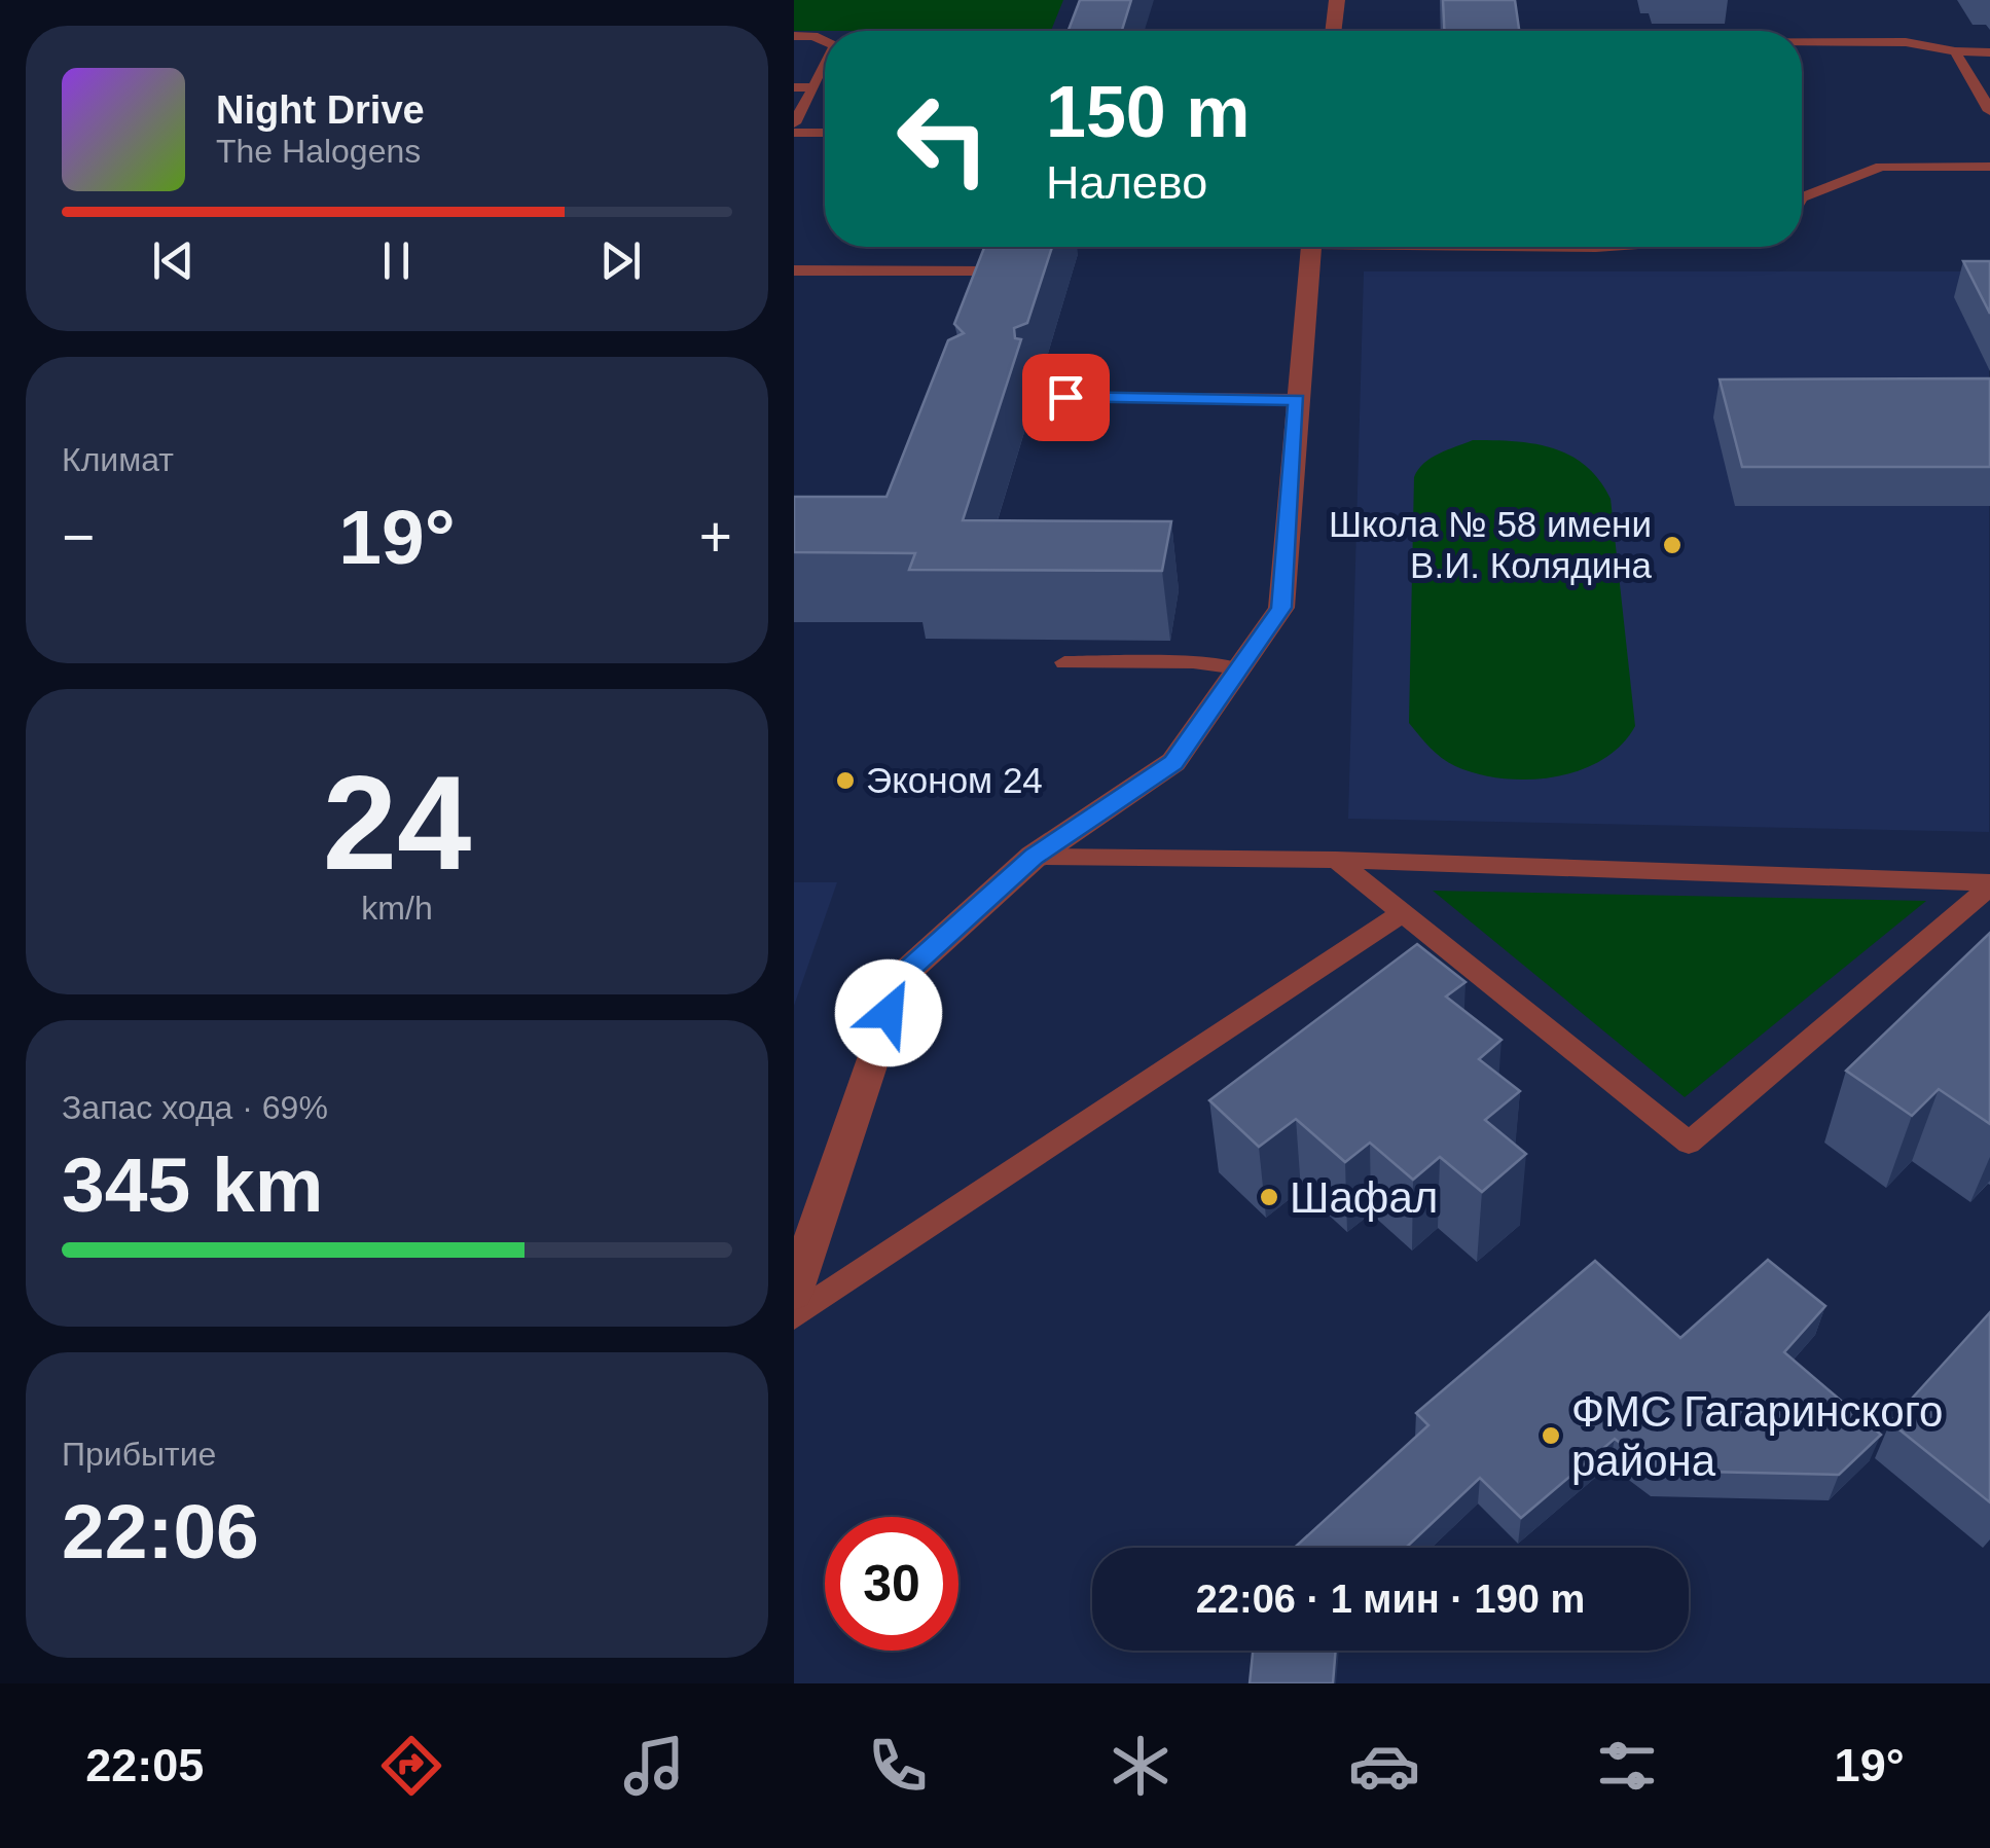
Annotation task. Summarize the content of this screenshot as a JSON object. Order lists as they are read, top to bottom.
{
  "places": [
    "Школа № 58 имени В.И. Колядина",
    "Эконом 24",
    "Шафал",
    "ФМС Гагаринского района"
  ],
  "page": {
    "turn": ["150 m", "Налево"],
    "song": ["Night Drive", "The Halogens"],
    "tile": [
      "Климат",
      ["24", "km/h"],
      ["Запас хода · 69%", "345 km"],
      ["Прибытие", "22:06"]
    ],
    "heat": ["−", "19°", "+"],
    "limit": "30",
    "trip": "22:06 · 1 мин · 190 m",
    "tabs": ["22:05", "19°"]
  }
}
